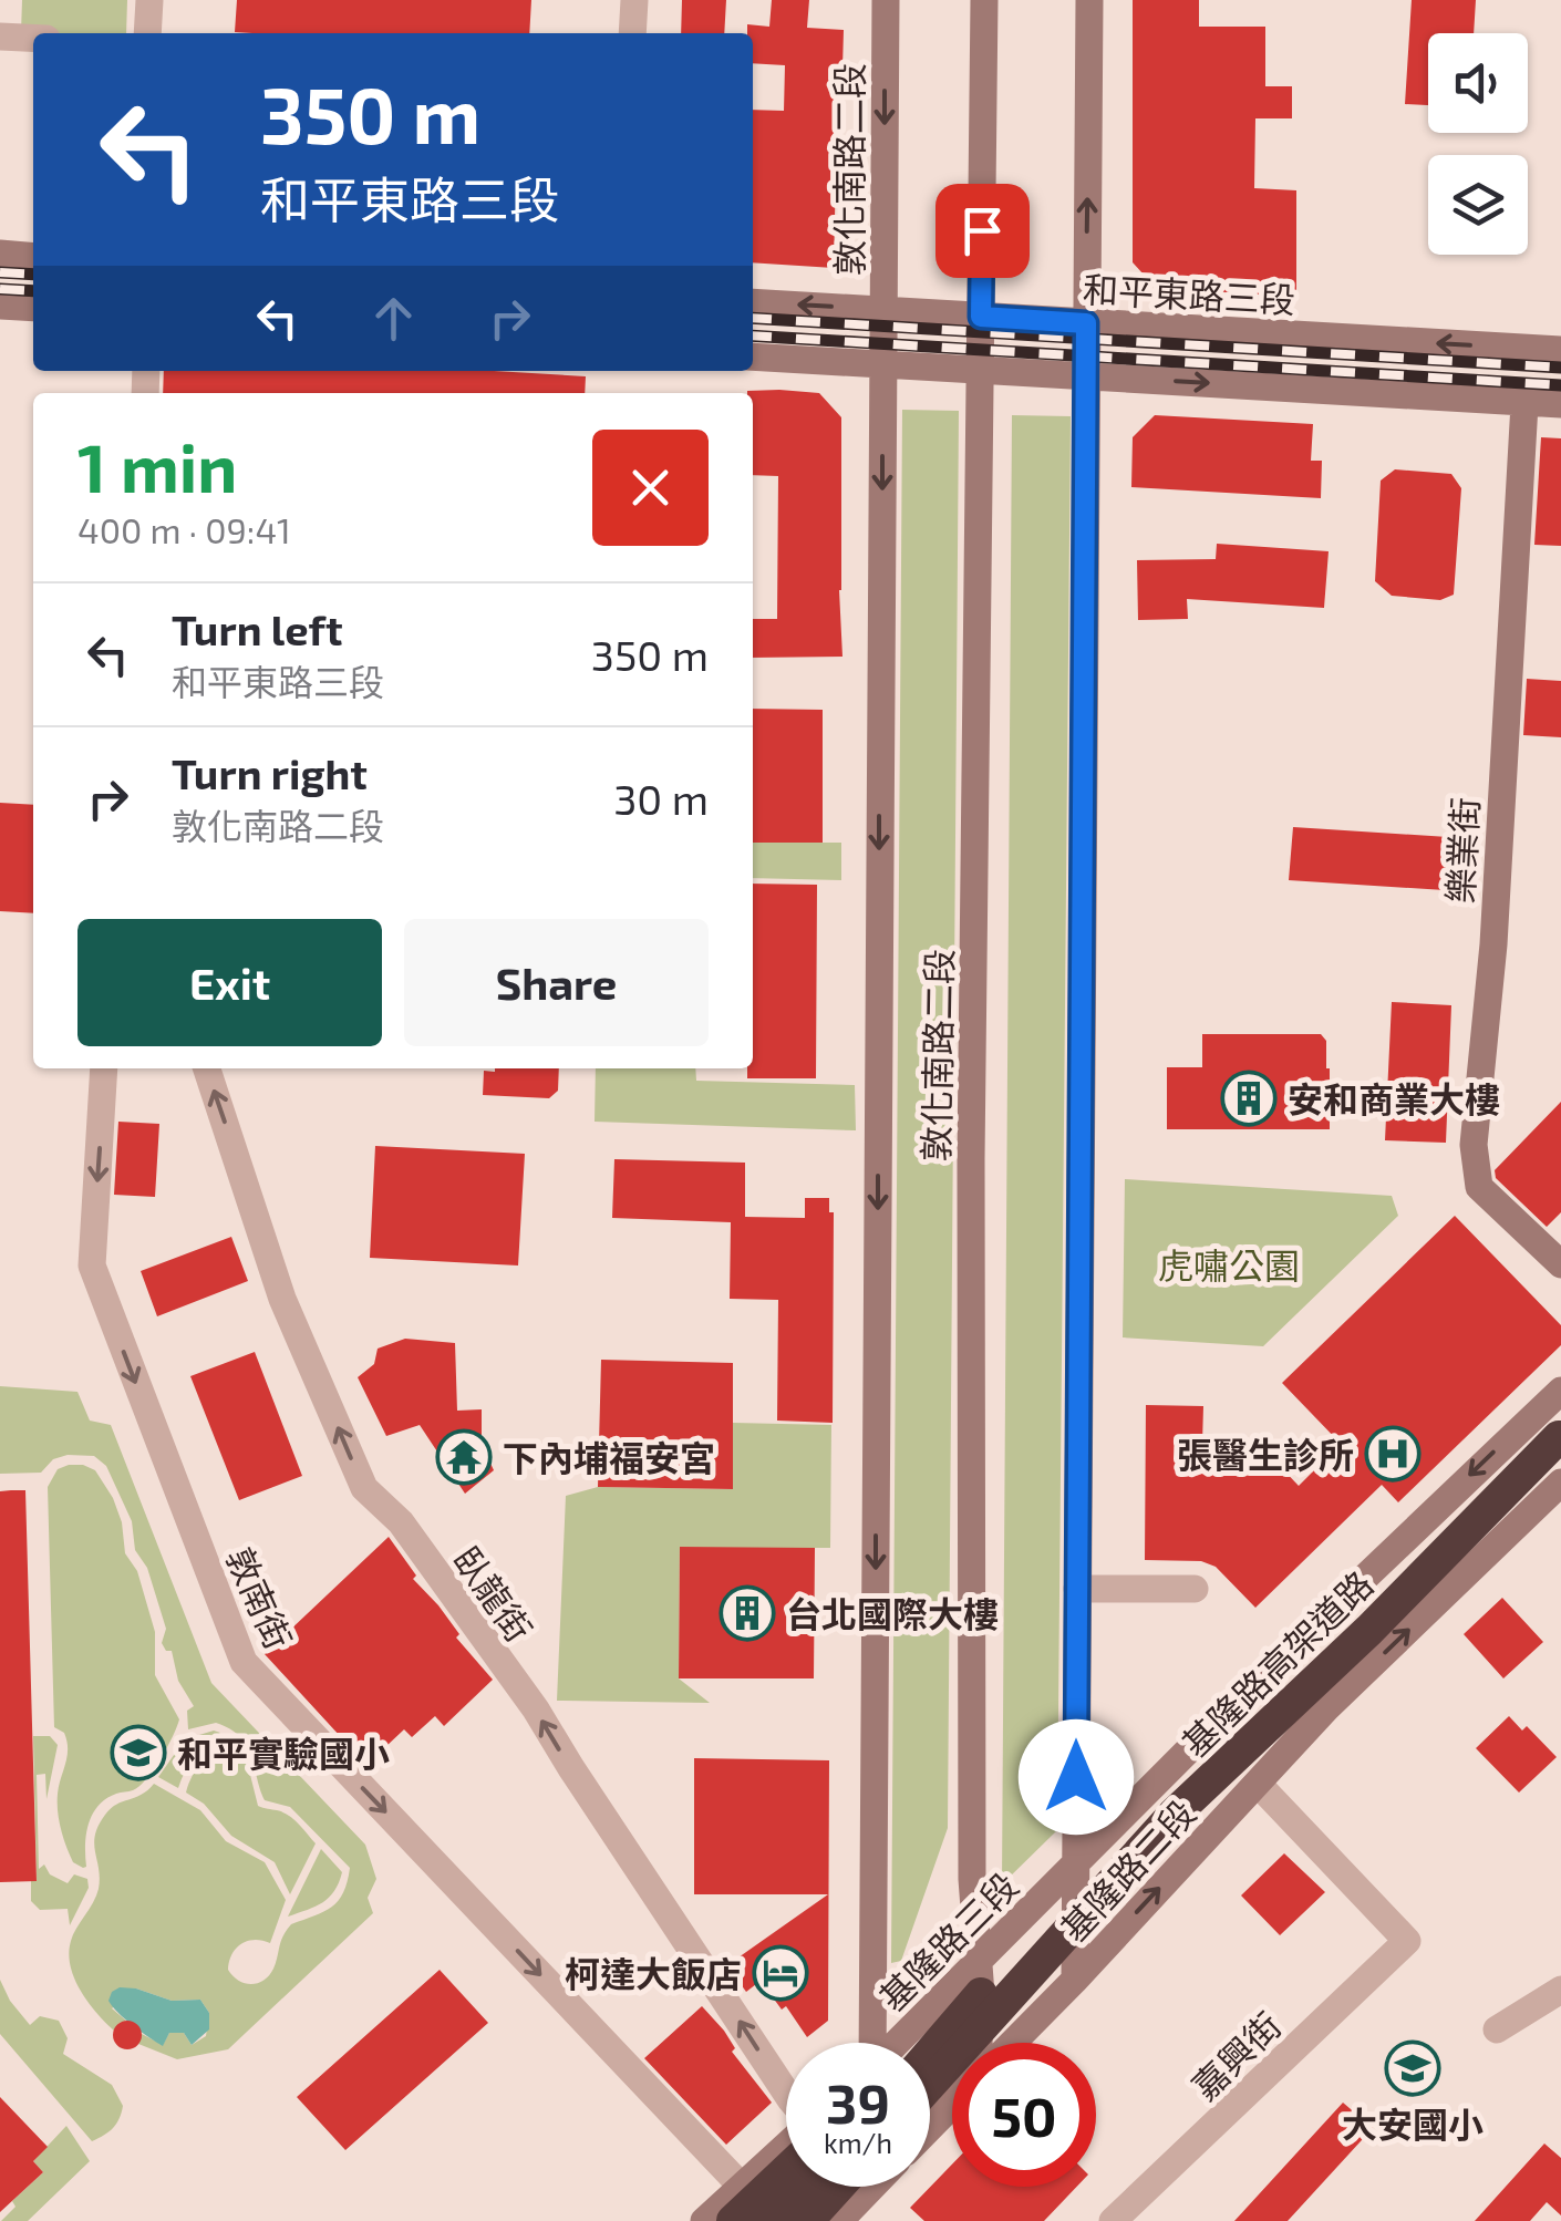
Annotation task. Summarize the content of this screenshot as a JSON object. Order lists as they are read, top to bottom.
{
  "streets": {
    "highway": ["基隆路高架道路"],
    "main road": [
      "敦化南路二段",
      "和平東路三段",
      "樂業街",
      "基隆路二段",
      "基隆路三段"
    ],
    "street": ["臥龍街", "敦南街", "嘉興街"]
  },
  "crossings": [
    ["敦化南路二段", "和平東路三段"],
    ["敦化南路二段", "基隆路三段"],
    ["基隆路二段", "基隆路三段"],
    ["基隆路二段", "嘉興街"]
  ],
  "one_way": ["臥龍街", "敦南街"],
  "parks": ["虎嘯公園"],
  "places": {
    "building": ["安和商業大樓", "台北國際大樓"],
    "hospital": ["張醫生診所"],
    "temple": ["下內埔福安宮"],
    "school or university": ["和平實驗國小", "大安國小"],
    "hotel": ["柯達大飯店"]
  },
  "page": {
    "turn": ["350 m", "和平東路三段"],
    "heading": ["1 min", "400 m · 09:41"],
    "list": [
      {
        "name": "Turn left",
        "note": "和平東路三段",
        "value": "350 m"
      },
      {
        "name": "Turn right",
        "note": "敦化南路二段",
        "value": "30 m"
      }
    ],
    "buttons": ["Exit", "Share"],
    "speed": "39 km/h",
    "limit": "50"
  }
}
